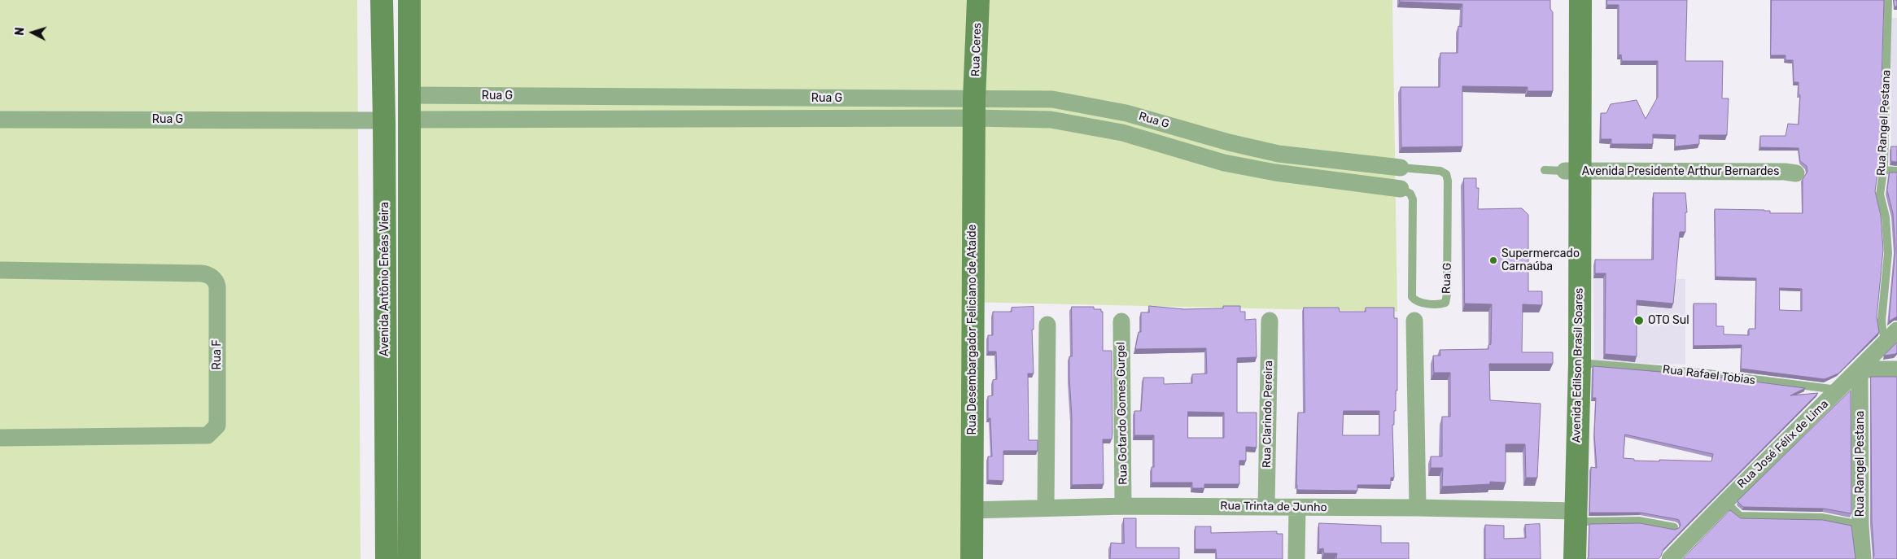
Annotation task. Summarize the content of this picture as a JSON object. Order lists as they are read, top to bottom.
{
  "streets": {
    "street": [
      "Rua Ceres",
      "Rua G",
      "Rua Rangel Pestana",
      "Avenida Presidente Arthur Bernardes",
      "Avenida Antônio Enéas Vieira",
      "Rua Desembargador Feliciano de Ataíde",
      "Rua F",
      "Avenida Edilson Brasil Soares",
      "Rua Gotardo Gomes Gurgel",
      "Rua Clarindo Pereira",
      "Rua José Félix de Lima",
      "Rua Trinta de Junho"
    ],
    "lane": ["Rua Rafael Tobias"]
  },
  "crossings": [
    ["Rua Ceres", "Rua G"],
    ["Rua Ceres", "Rua Desembargador Feliciano de Ataíde"],
    ["Rua G", "Avenida Antônio Enéas Vieira"],
    ["Rua G", "Rua Desembargador Feliciano de Ataíde"],
    ["Rua Rangel Pestana", "Rua José Félix de Lima"],
    ["Avenida Presidente Arthur Bernardes", "Avenida Edilson Brasil Soares"],
    ["Rua Desembargador Feliciano de Ataíde", "Rua Trinta de Junho"],
    ["Avenida Edilson Brasil Soares", "Rua Rafael Tobias"],
    ["Avenida Edilson Brasil Soares", "Rua Trinta de Junho"],
    ["Rua Rafael Tobias", "Rua José Félix de Lima"],
    ["Rua Gotardo Gomes Gurgel", "Rua Trinta de Junho"],
    ["Rua Clarindo Pereira", "Rua Trinta de Junho"]
  ],
  "places": ["Supermercado Carnaúba", "OTO Sul"],
  "north": "left"
}
